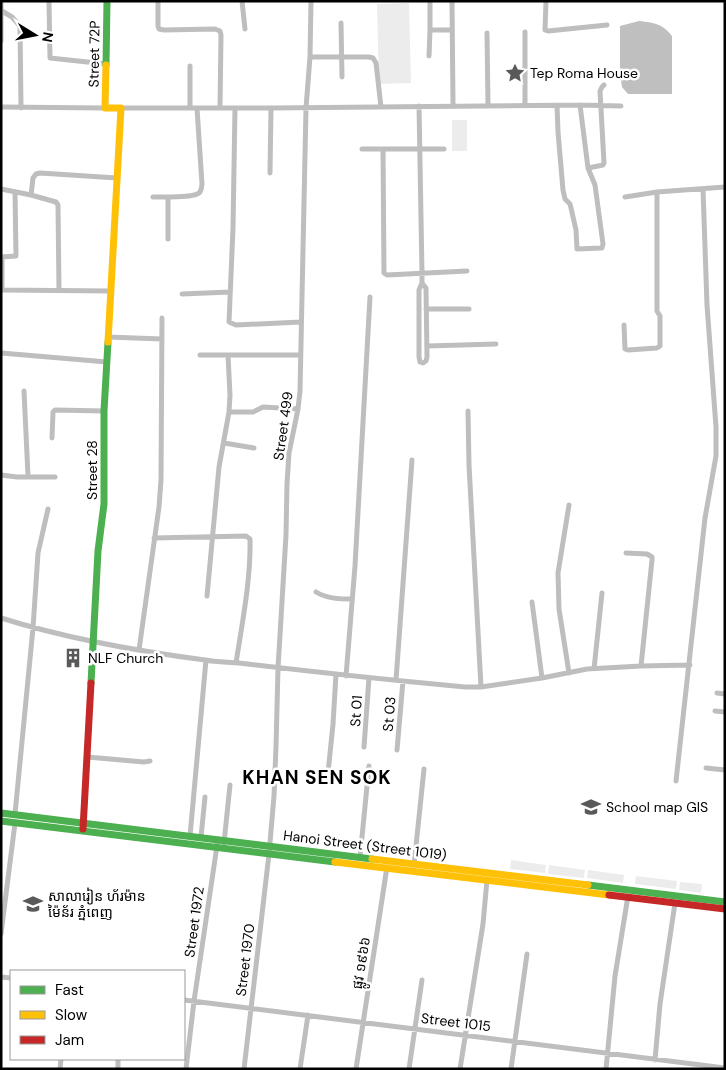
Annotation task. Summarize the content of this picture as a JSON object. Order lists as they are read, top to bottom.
{
  "streets": {
    "main road": ["Street 72P", "Street 28", "Hanoi Street (Street 1019)"],
    "street": [
      "Street 499",
      "St 01",
      "St 03",
      "Street 1972",
      "Street 1970",
      "ផ្លូវ ១៩៦៦",
      "Street 1015"
    ]
  },
  "crossings": [
    ["Street 499", "Hanoi Street (Street 1019)"],
    ["Street 499", "Street 1970"],
    ["Street 28", "Hanoi Street (Street 1019)"],
    ["Hanoi Street (Street 1019)", "Street 1972"],
    ["Hanoi Street (Street 1019)", "Street 1970"],
    ["Hanoi Street (Street 1019)", "ផ្លូវ ១៩៦៦"],
    ["Street 1972", "Street 1015"],
    ["Street 1970", "Street 1015"],
    ["ផ្លូវ ១៩៦៦", "Street 1015"]
  ],
  "districts": ["KHAN SEN SOK"],
  "places": {
    "place": ["Tep Roma House"],
    "building": ["NLF Church"],
    "school or university": ["School map GIS", "សាលារៀន ហ័រម៉ាន ម៉ៃន័រ ភ្នំពេញ"]
  },
  "legend": ["Fast", "Slow", "Jam"],
  "north": "right"
}
